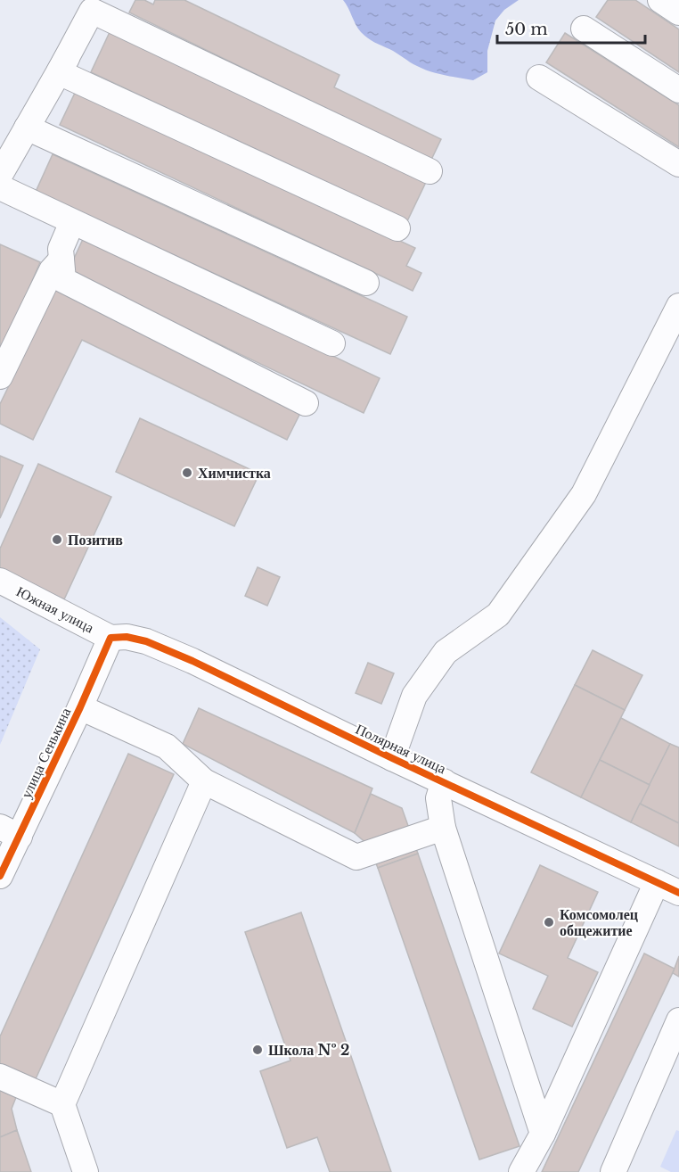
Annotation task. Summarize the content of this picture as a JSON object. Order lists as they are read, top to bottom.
{
  "streets": {
    "street": ["Южная улица", "Полярная улица", "улица Сенькина"]
  },
  "crossings": [
    ["Южная улица", "Полярная улица"],
    ["Южная улица", "улица Сенькина"],
    ["Полярная улица", "улица Сенькина"]
  ],
  "places": [
    "Химчистка",
    "Позитив",
    "Комсомолец общежитие",
    "Школа № 2"
  ],
  "scale_bar": "50 m"
}
